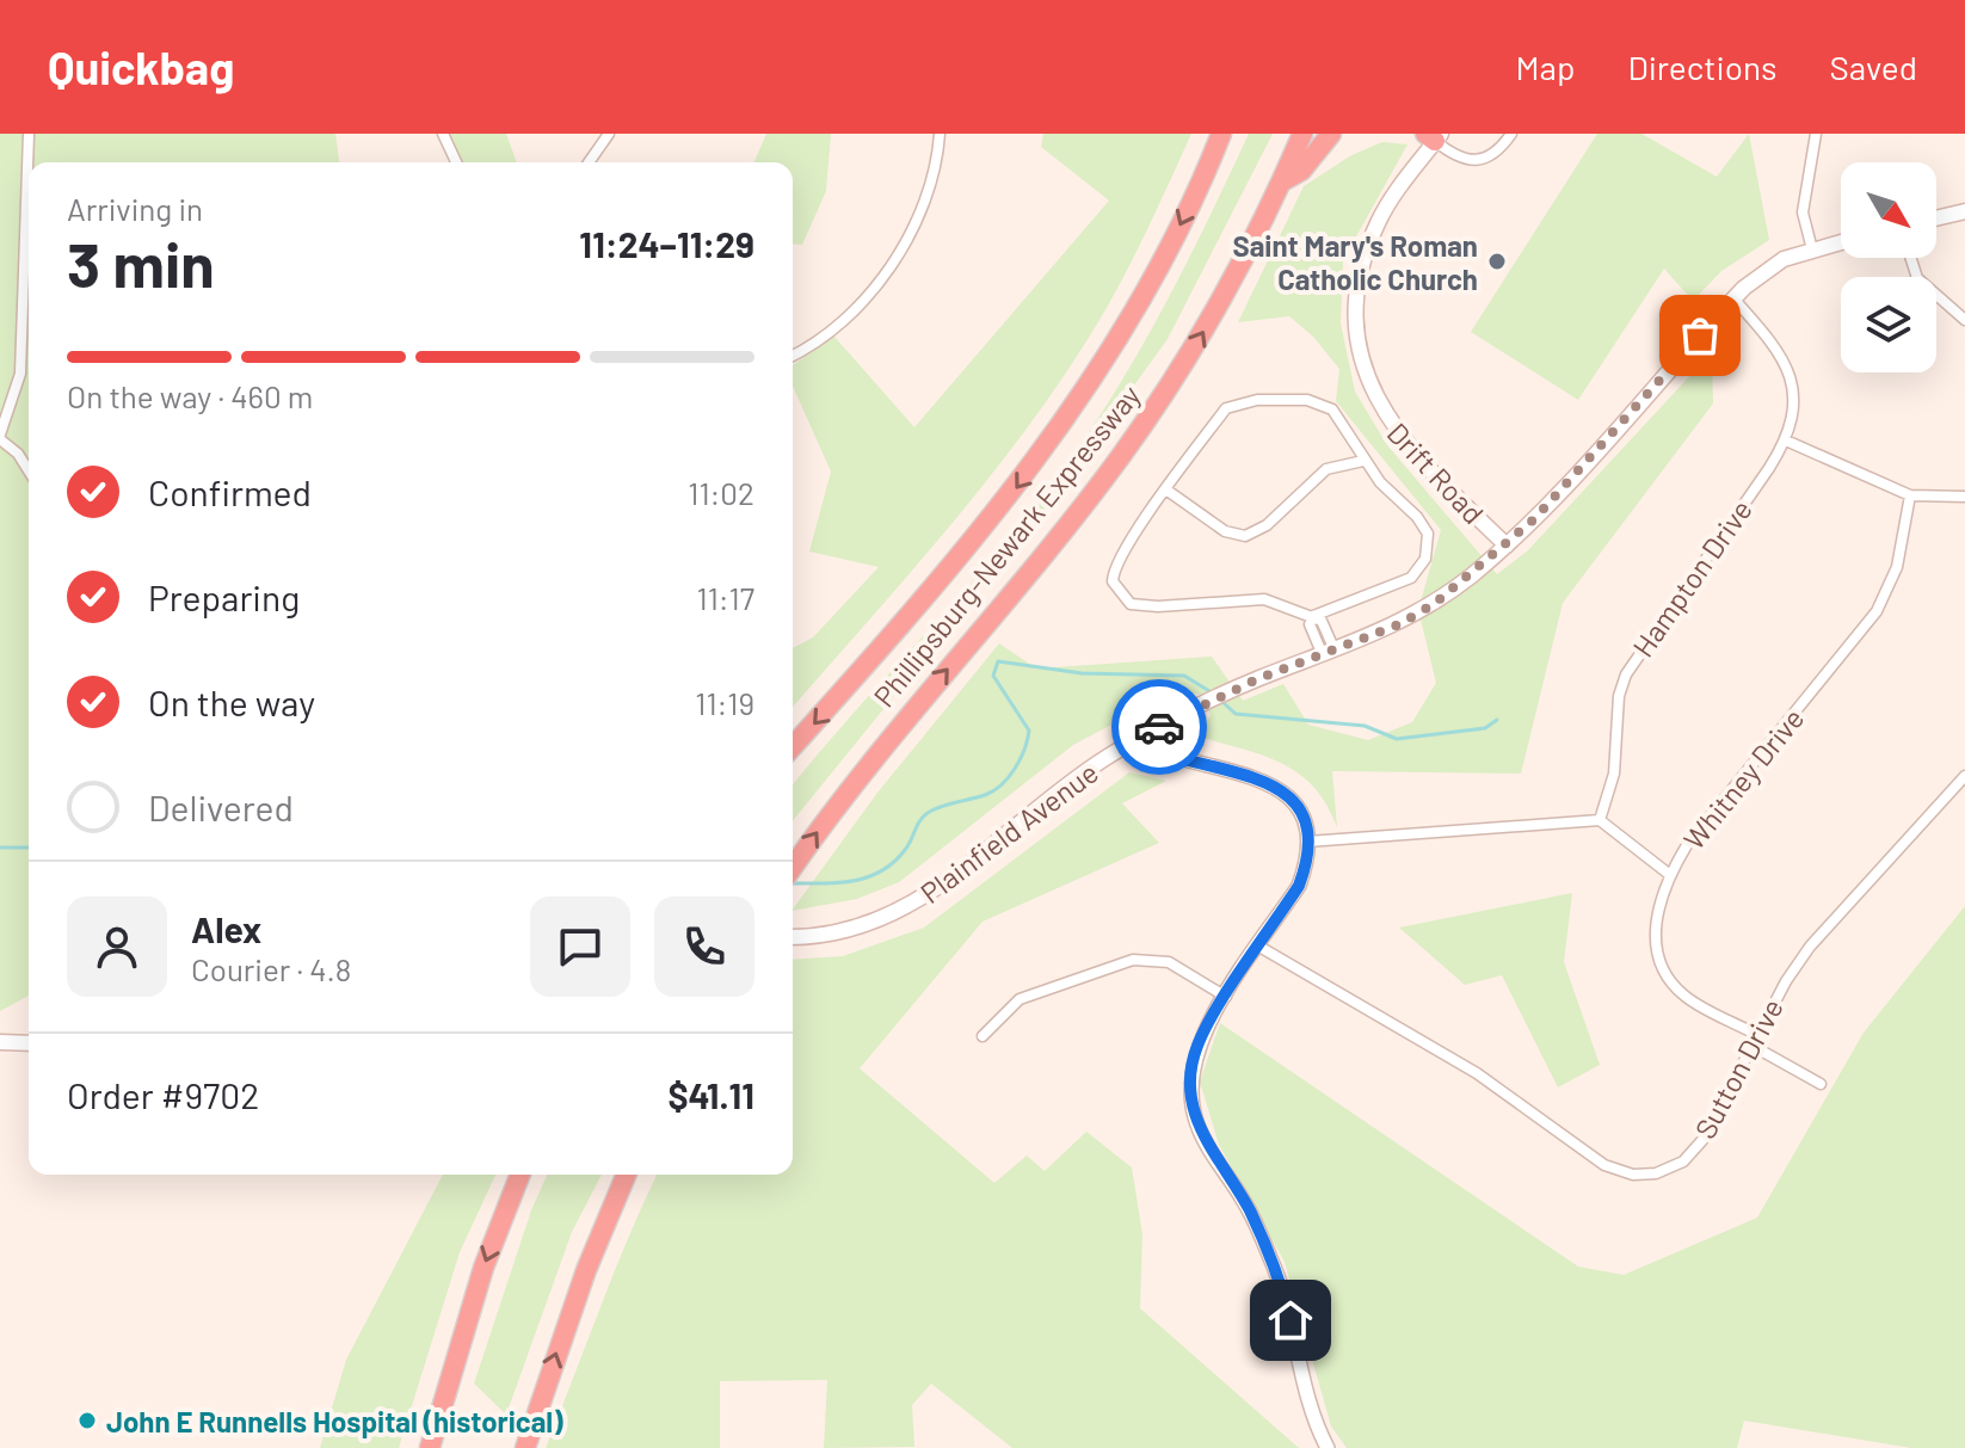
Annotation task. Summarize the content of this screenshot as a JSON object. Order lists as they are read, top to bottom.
{
  "streets": {
    "highway": ["Phillipsburg-Newark Expressway"],
    "main road": ["Drift Road", "Plainfield Avenue"],
    "street": ["Hampton Drive", "Whitney Drive", "Sutton Drive"]
  },
  "crossings": [
    ["Drift Road", "Plainfield Avenue"],
    ["Hampton Drive", "Plainfield Avenue"],
    ["Whitney Drive", "Sutton Drive"]
  ],
  "places": ["Saint Mary's Roman Catholic Church", "John E Runnells Hospital (historical)"],
  "north": "bottom right",
  "page": {
    "header": "Quickbag",
    "nav": ["Map", "Directions", "Saved"],
    "heading": ["3 min", "Arriving in", "11:24–11:29"],
    "panel": [
      "Alex",
      "Courier · 4.8",
      "Order #9702",
      "$41.11"
    ],
    "bar": "On the way · 460 m",
    "list": [
      ["Confirmed", "11:02"],
      ["Preparing", "11:17"],
      ["On the way", "11:19"],
      "Delivered"
    ]
  }
}
